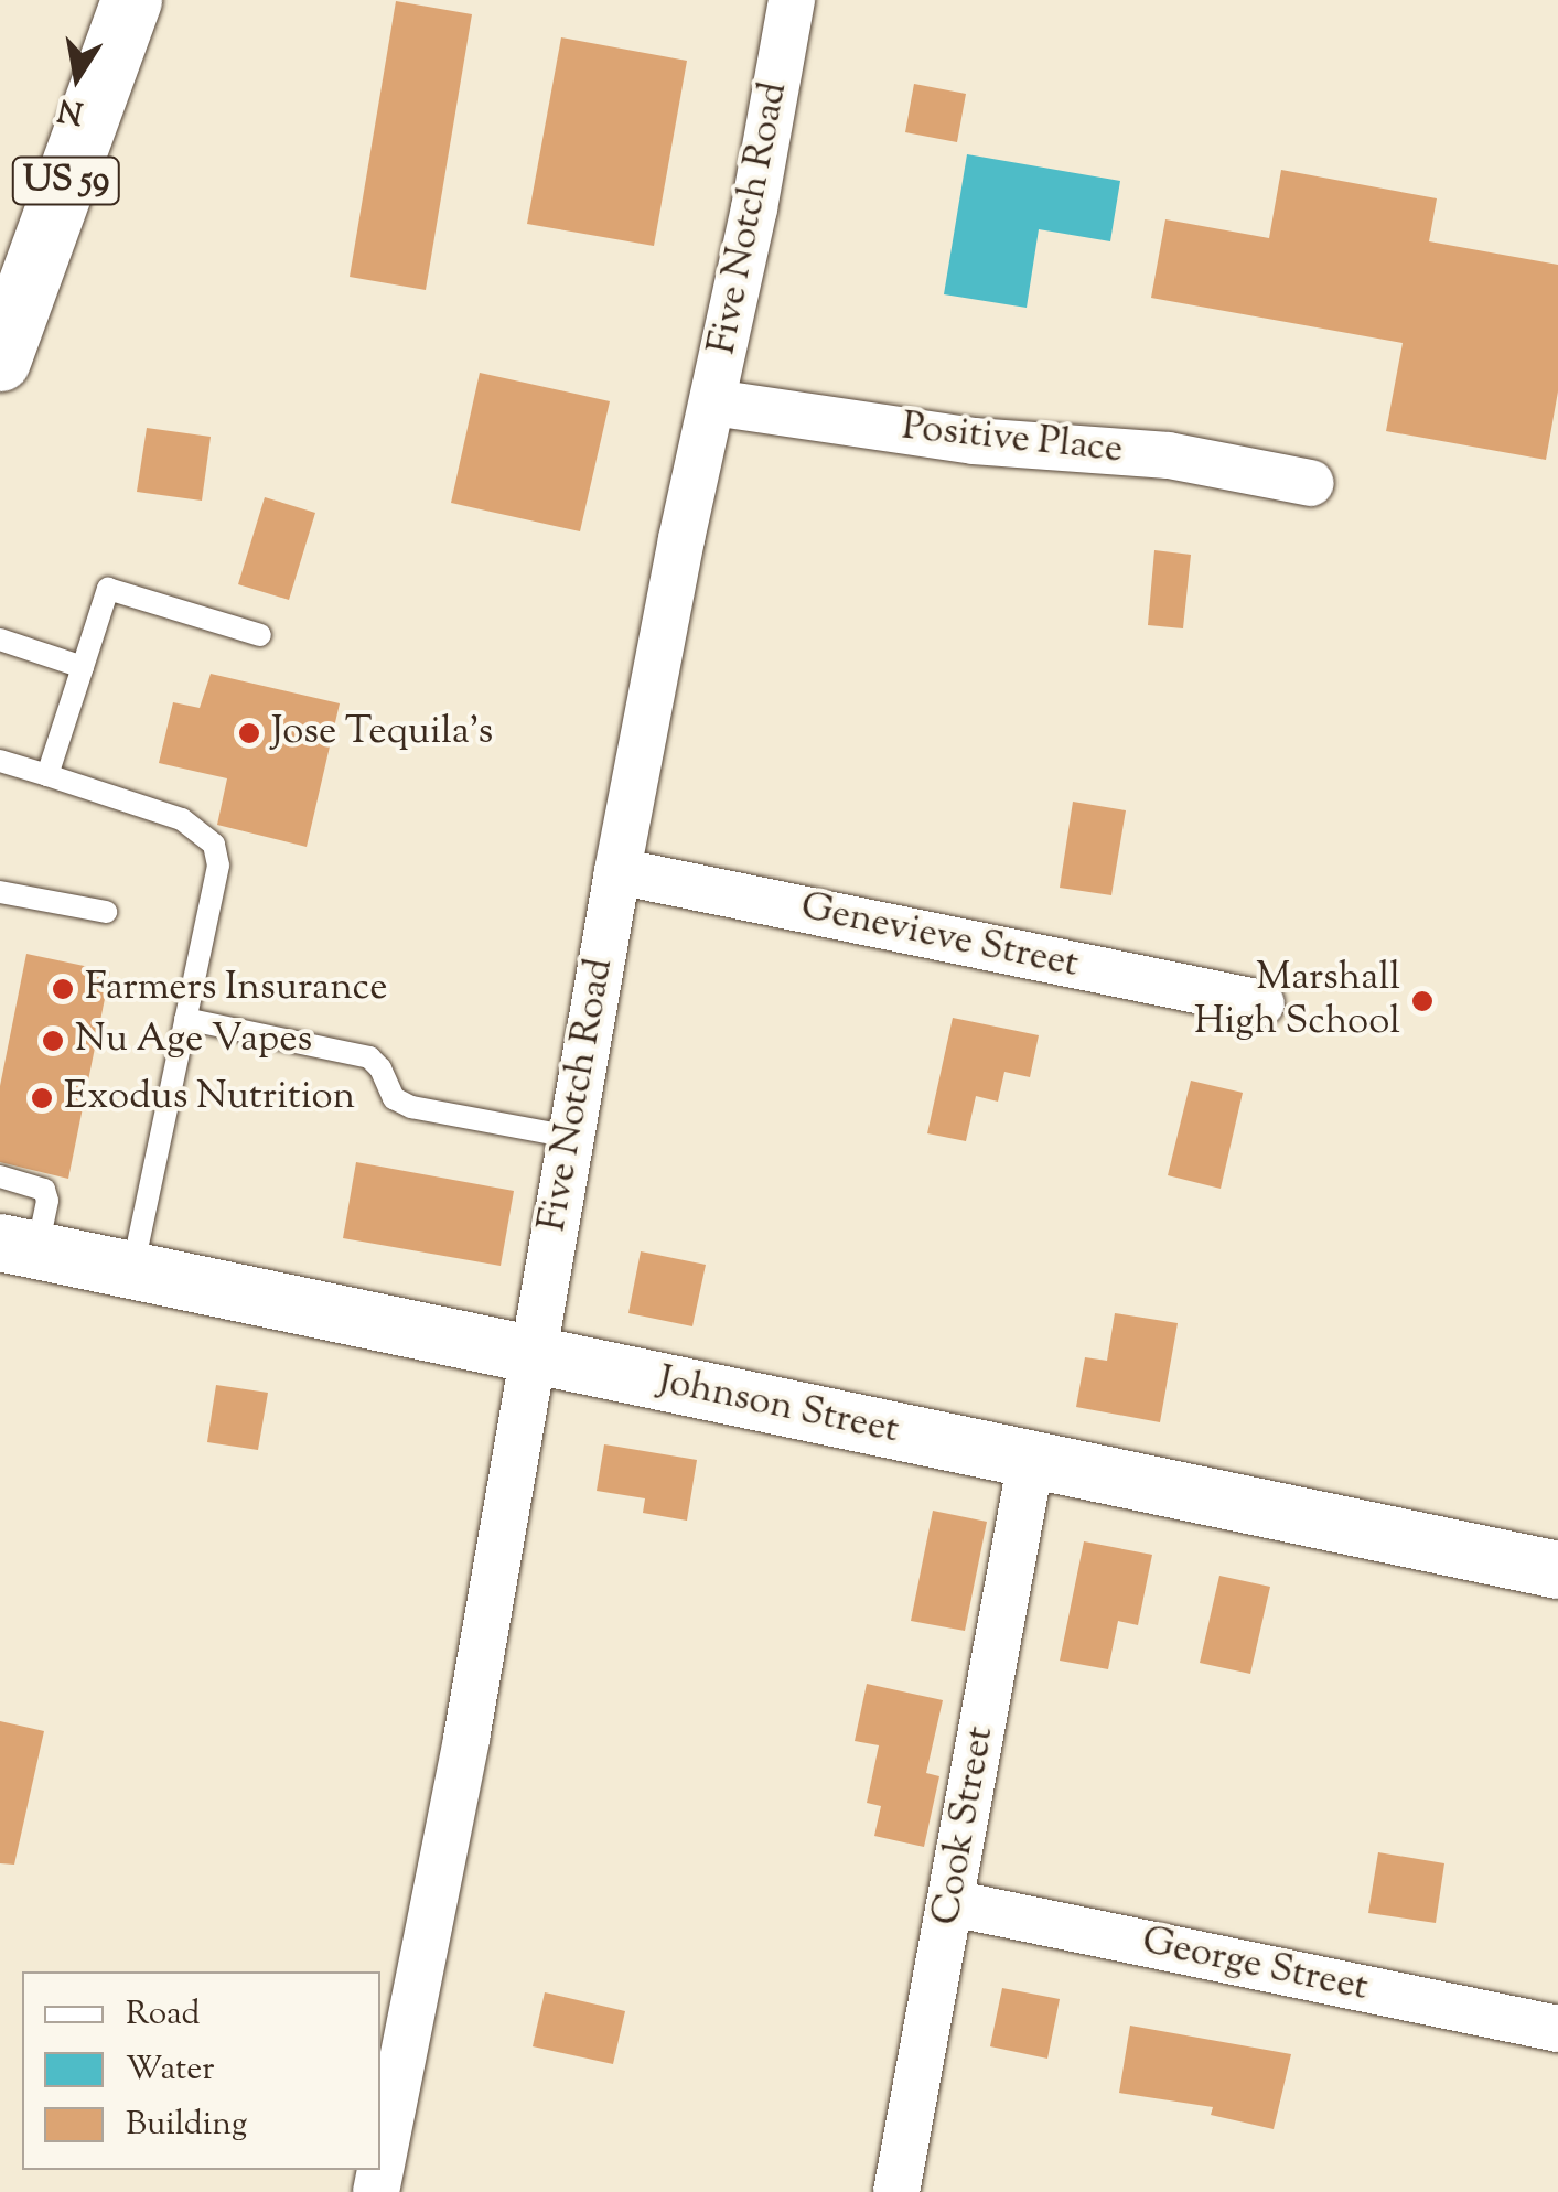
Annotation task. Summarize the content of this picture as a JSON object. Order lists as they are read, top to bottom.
{
  "streets": {
    "highway": ["US 59"],
    "street": [
      "Five Notch Road",
      "Positive Place",
      "Genevieve Street",
      "Johnson Street",
      "Cook Street",
      "George Street"
    ]
  },
  "crossings": [
    ["Five Notch Road", "Positive Place"],
    ["Five Notch Road", "Genevieve Street"],
    ["Five Notch Road", "Johnson Street"],
    ["Johnson Street", "Cook Street"],
    ["Cook Street", "George Street"]
  ],
  "places": [
    "Jose Tequila's",
    "Farmers Insurance",
    "Marshall High School",
    "Nu Age Vapes",
    "Exodus Nutrition"
  ],
  "legend": ["Road", "Water", "Building"],
  "north": "bottom"
}
